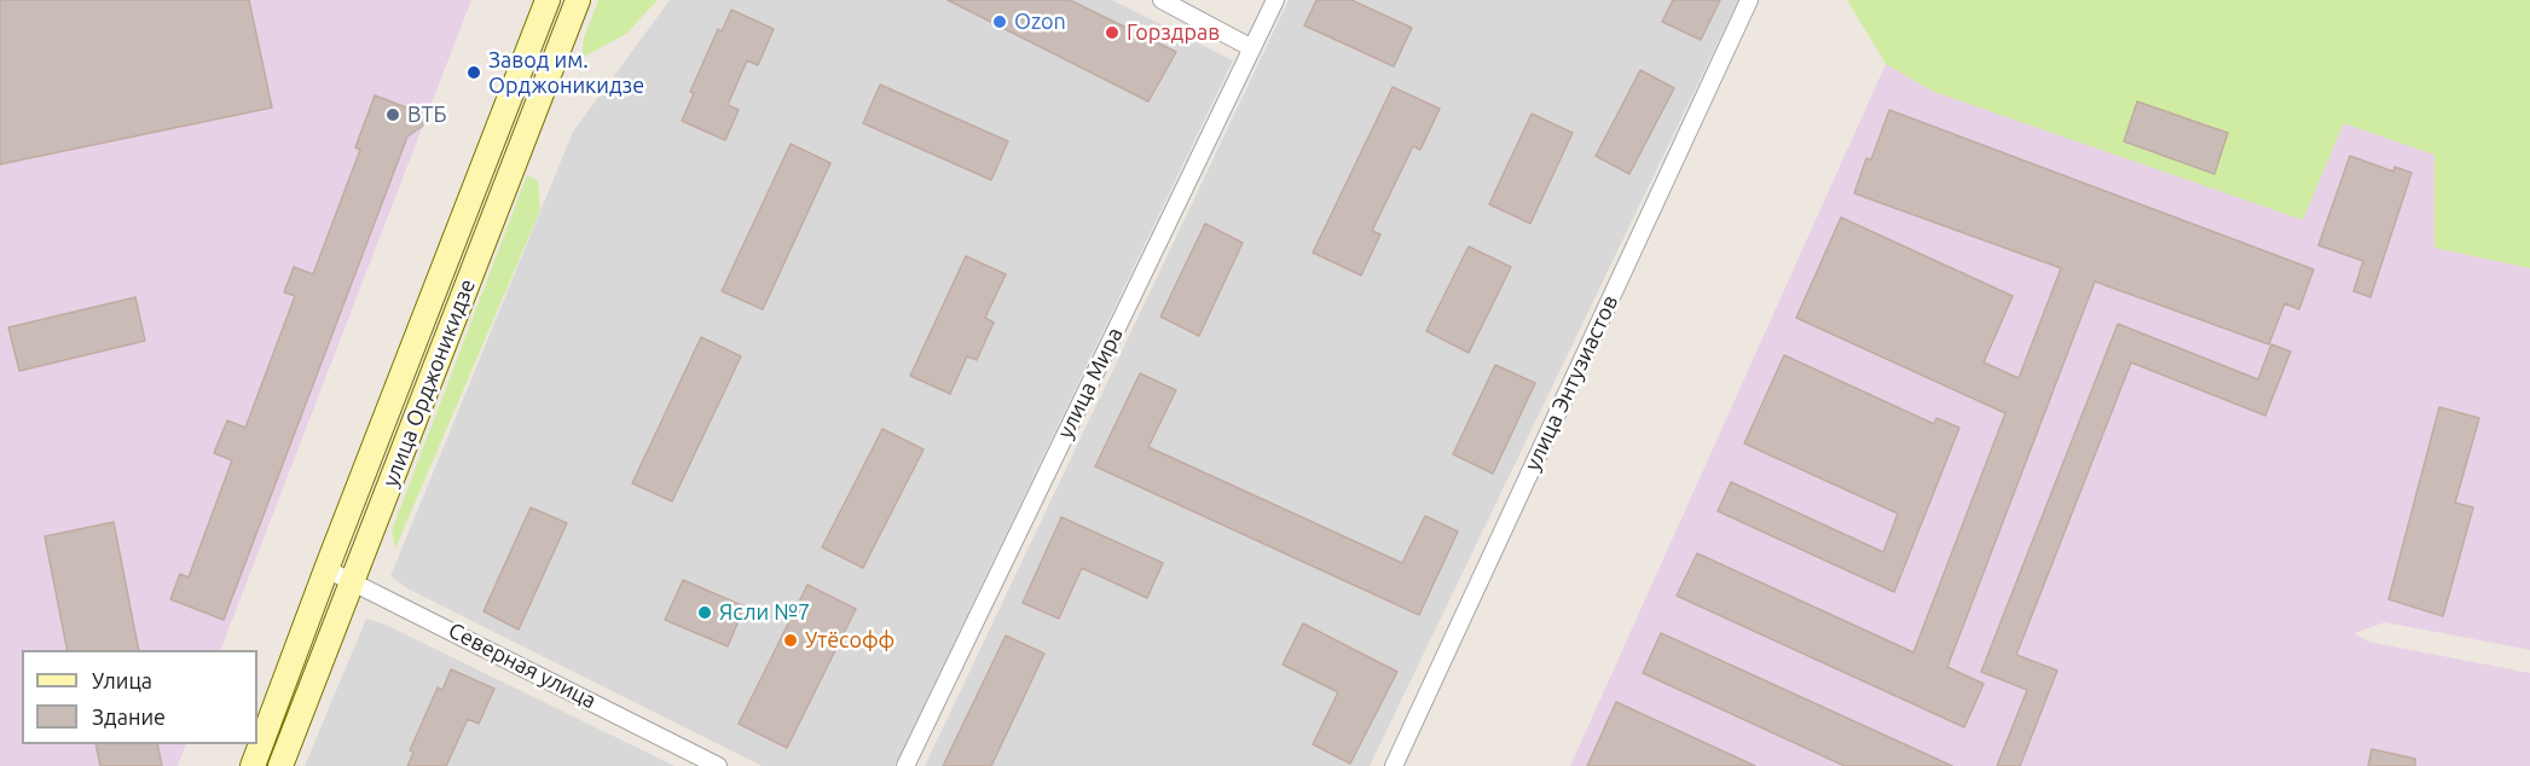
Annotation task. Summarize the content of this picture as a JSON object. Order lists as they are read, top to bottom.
{
  "streets": {
    "main road": ["улица Орджоникидзе"],
    "street": ["улица Мира", "улица Энтузиастов", "Северная улица"]
  },
  "crossings": [
    ["улица Орджоникидзе", "Северная улица"]
  ],
  "places": [
    "Ozon",
    "Горздрав",
    "Завод им. Орджоникидзе",
    "ВТБ",
    "Ясли №7",
    "Утёсофф"
  ],
  "legend": ["Улица", "Здание"]
}
